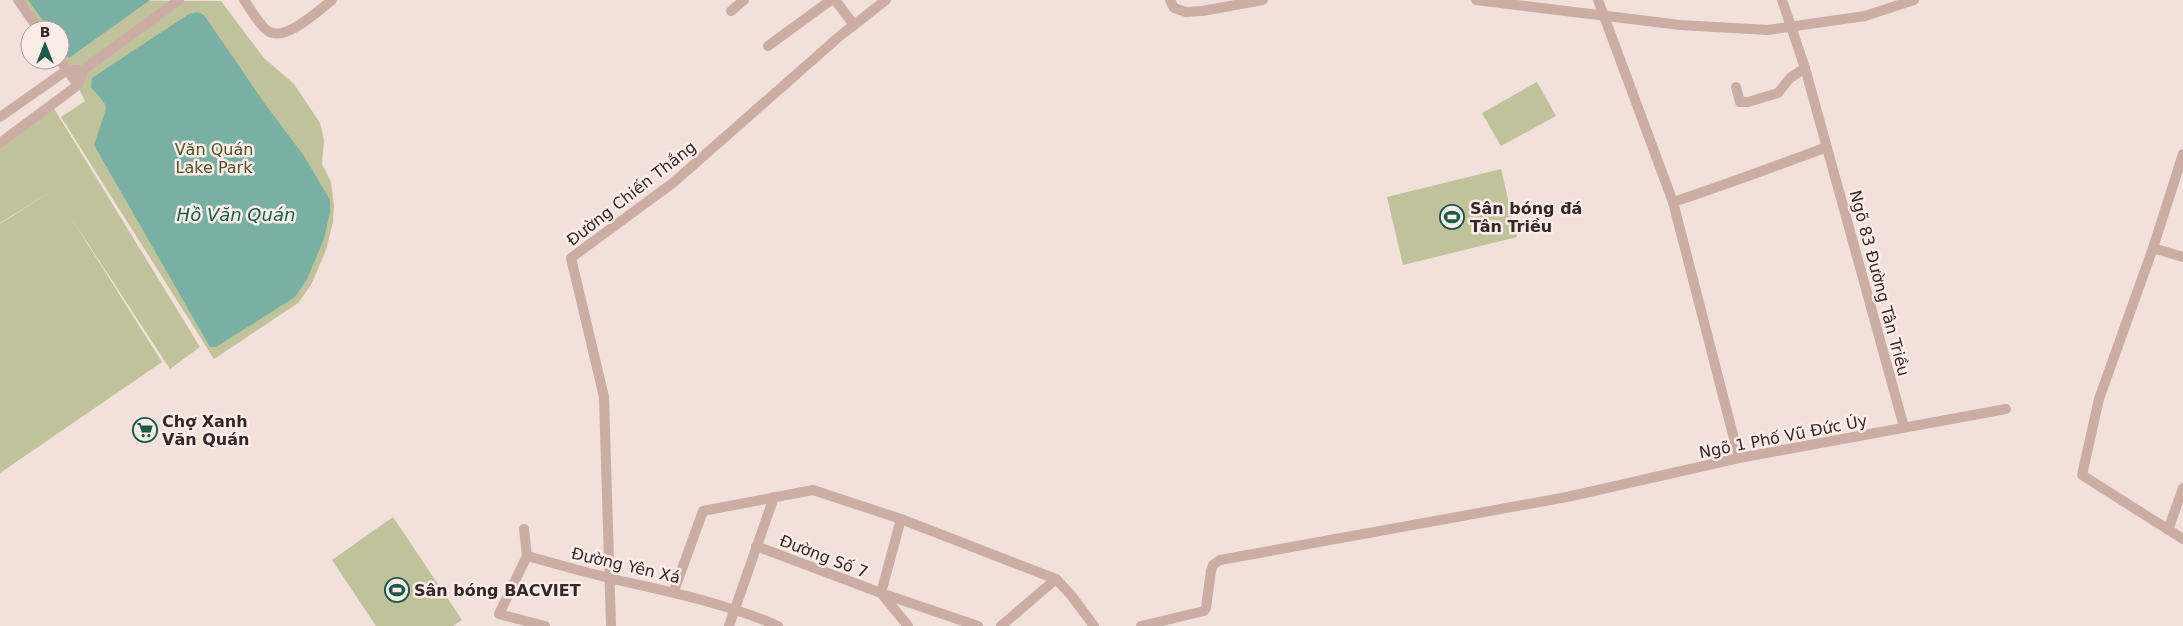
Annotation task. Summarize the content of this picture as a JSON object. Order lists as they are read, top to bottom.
{
  "streets": {
    "street": [
      "Đường Chiến Thắng",
      "Ngõ 83 Đường Tân Triều",
      "Ngõ 1 Phố Vũ Đức Úy",
      "Đường Số 7",
      "Đường Yên Xá"
    ]
  },
  "crossings": [
    ["Đường Chiến Thắng", "Đường Yên Xá"],
    ["Ngõ 83 Đường Tân Triều", "Ngõ 1 Phố Vũ Đức Úy"]
  ],
  "water": ["Hồ Văn Quán"],
  "parks": ["Văn Quán Lake Park"],
  "places": {
    "sports": ["Sân bóng đá Tân Triều", "Sân bóng BACVIET"],
    "supermarket": ["Chợ Xanh Văn Quán"]
  },
  "north": "top"
}
